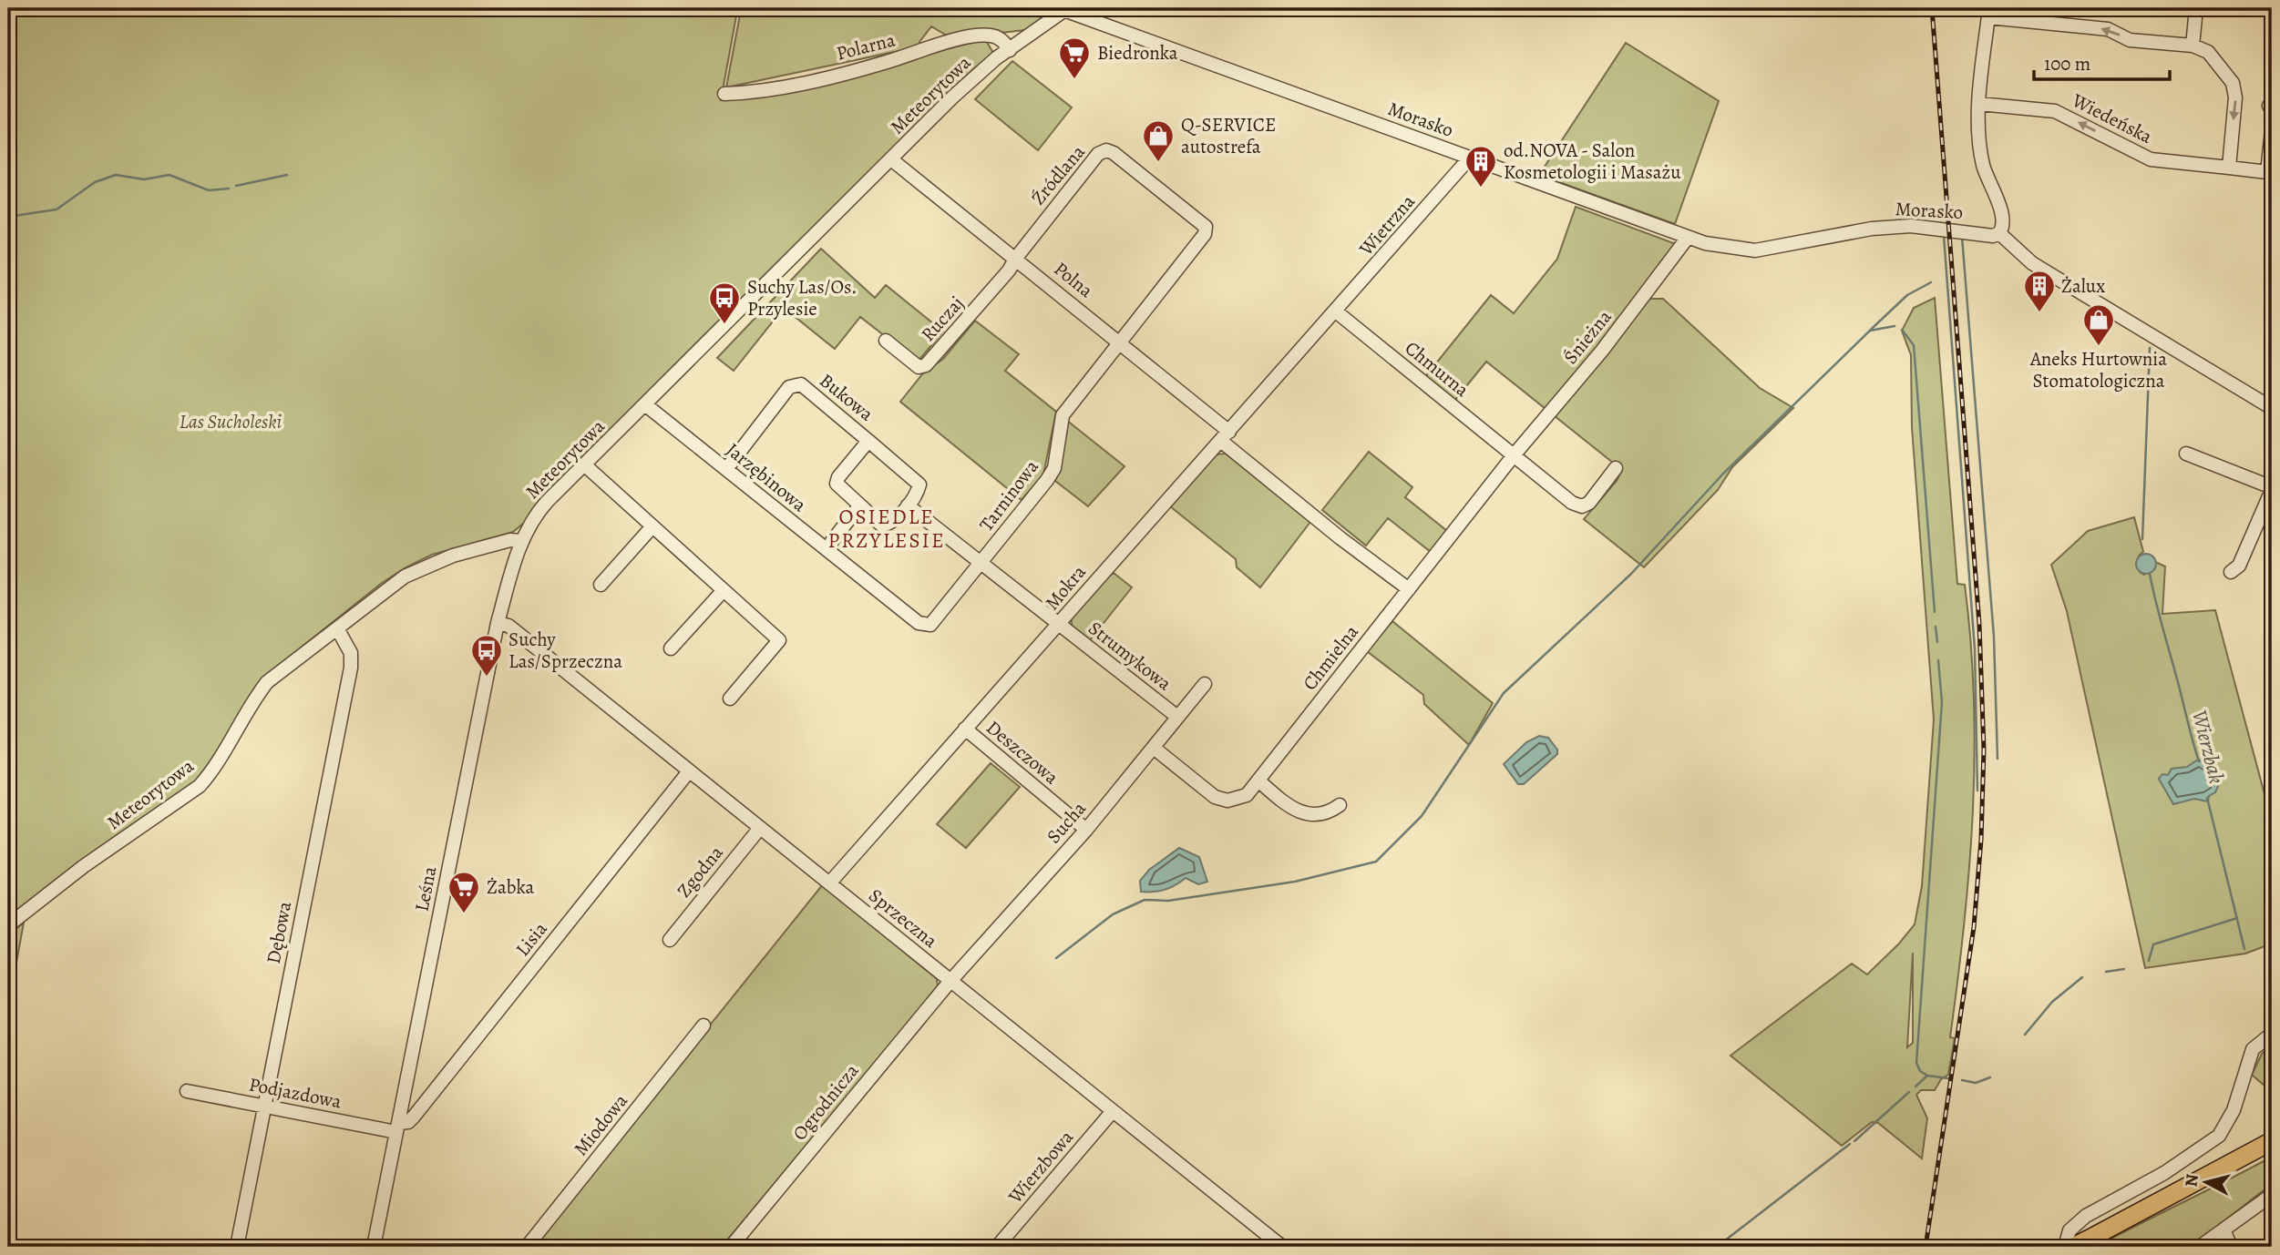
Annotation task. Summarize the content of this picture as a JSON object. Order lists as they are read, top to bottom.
{
  "streets": {
    "street": [
      "Polarna",
      "Meteorytowa",
      "Wiedeńska",
      "Morasko",
      "Źródlana",
      "Wietrzna",
      "Polna",
      "Ruczaj",
      "Śnieżna",
      "Chmurna",
      "Bukowa",
      "Jarzębinowa",
      "Tarninowa",
      "Mokra",
      "Strumykowa",
      "Chmielna",
      "Deszczowa",
      "Sucha",
      "Zgodna",
      "Leśna",
      "Sprzeczna",
      "Dębowa",
      "Lisia",
      "Podjazdowa",
      "Ogrodnicza",
      "Miodowa",
      "Wierzbowa"
    ]
  },
  "crossings": [
    ["Polarna", "Meteorytowa"],
    ["Meteorytowa", "Morasko"],
    ["Meteorytowa", "Polna"],
    ["Meteorytowa", "Jarzębinowa"],
    ["Meteorytowa", "Leśna"],
    ["Meteorytowa", "Dębowa"],
    ["Morasko", "Wietrzna"],
    ["Morasko", "Śnieżna"],
    ["Źródlana", "Polna"],
    ["Źródlana", "Ruczaj"],
    ["Źródlana", "Tarninowa"],
    ["Wietrzna", "Chmurna"],
    ["Wietrzna", "Mokra"],
    ["Polna", "Ruczaj"],
    ["Polna", "Tarninowa"],
    ["Polna", "Mokra"],
    ["Polna", "Chmielna"],
    ["Śnieżna", "Chmurna"],
    ["Śnieżna", "Chmielna"],
    ["Chmurna", "Mokra"],
    ["Chmurna", "Chmielna"],
    ["Bukowa", "Jarzębinowa"],
    ["Jarzębinowa", "Tarninowa"],
    ["Tarninowa", "Strumykowa"],
    ["Mokra", "Strumykowa"],
    ["Mokra", "Deszczowa"],
    ["Mokra", "Sprzeczna"],
    ["Strumykowa", "Sucha"],
    ["Chmielna", "Sucha"],
    ["Deszczowa", "Sucha"],
    ["Sucha", "Sprzeczna"],
    ["Sucha", "Ogrodnicza"],
    ["Zgodna", "Sprzeczna"],
    ["Leśna", "Sprzeczna"],
    ["Leśna", "Lisia"],
    ["Leśna", "Podjazdowa"],
    ["Sprzeczna", "Lisia"],
    ["Sprzeczna", "Ogrodnicza"],
    ["Sprzeczna", "Wierzbowa"],
    ["Dębowa", "Podjazdowa"],
    ["Lisia", "Podjazdowa"]
  ],
  "districts": ["OSIEDLE PRZYLESIE"],
  "water": ["Wierzbak"],
  "parks": ["Las Sucholeski"],
  "places": {
    "supermarket": ["Biedronka", "Żabka"],
    "shop": ["Q-SERVICE autostrefa", "Aneks Hurtownia Stomatologiczna"],
    "building": ["od.NOVA - Salon Kosmetologii i Masażu", "Żalux"],
    "bus stop": ["Suchy Las/Os. Przylesie", "Suchy Las/Sprzeczna"]
  },
  "scale_bar": "100 m",
  "north": "left"
}
